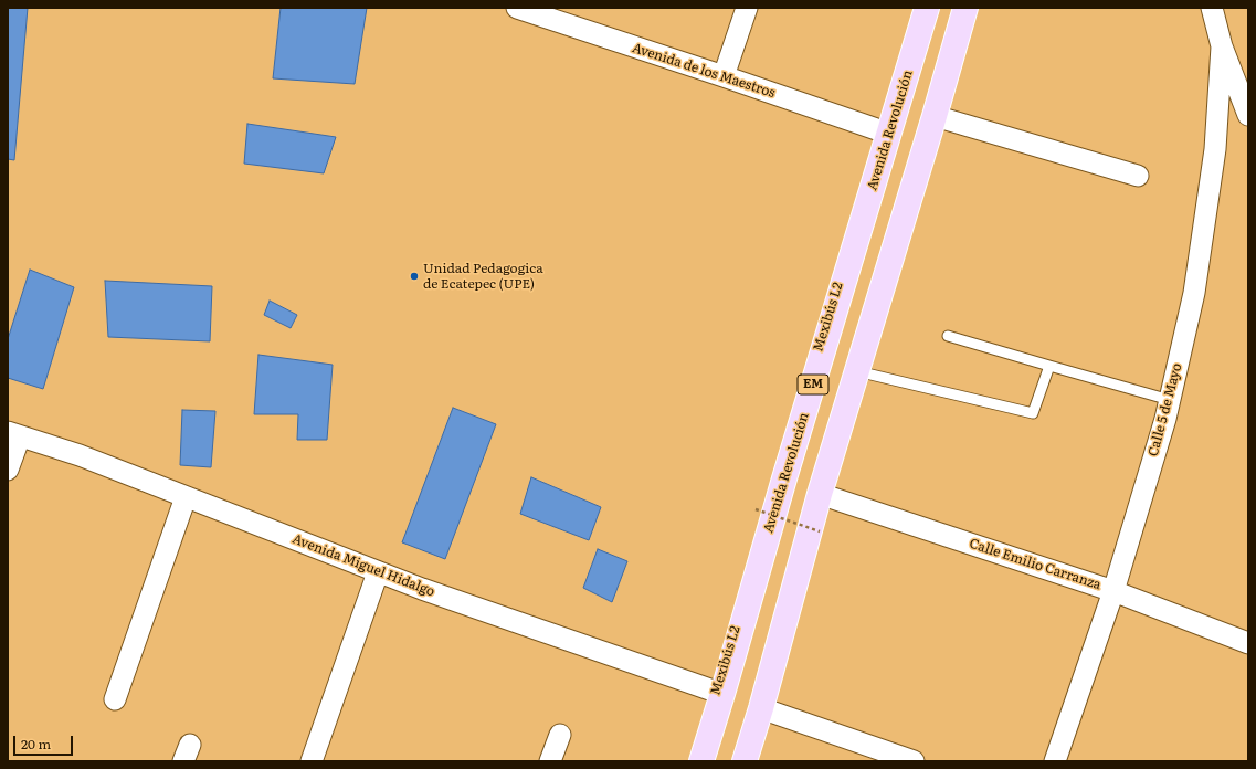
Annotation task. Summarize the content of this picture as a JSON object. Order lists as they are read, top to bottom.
{
  "streets": {
    "main road": ["Avenida Revolución", "EM"],
    "street": [
      "Avenida de los Maestros",
      "Calle 5 de Mayo",
      "Calle Emilio Carranza",
      "Avenida Miguel Hidalgo"
    ],
    "lane": ["Mexibús L2"]
  },
  "crossings": [
    ["Avenida de los Maestros", "Avenida Revolución"],
    ["Avenida Revolución", "Avenida Miguel Hidalgo"],
    ["Calle 5 de Mayo", "Calle Emilio Carranza"]
  ],
  "places": ["Unidad Pedagogica de Ecatepec (UPE)"],
  "scale_bar": "20 m"
}
